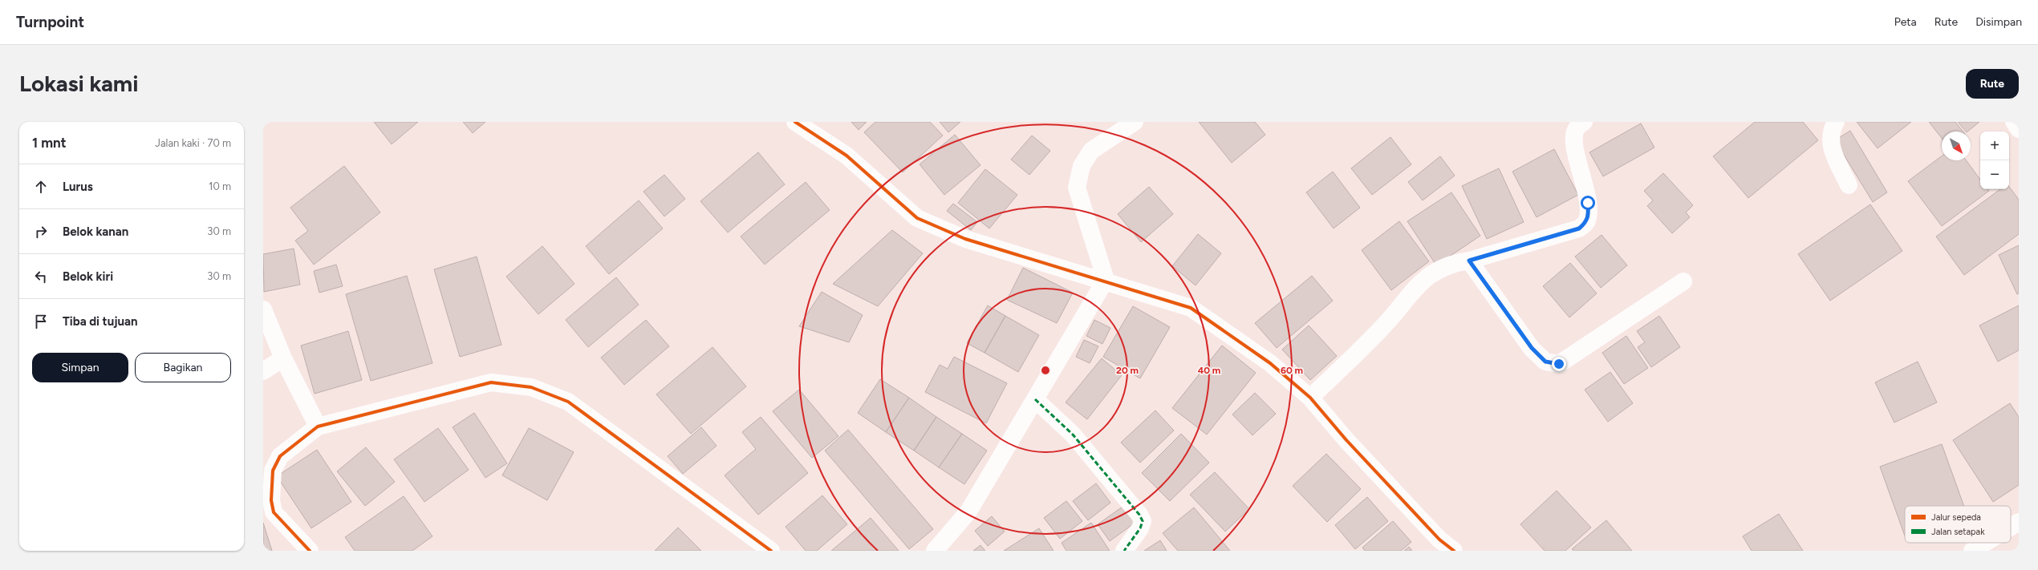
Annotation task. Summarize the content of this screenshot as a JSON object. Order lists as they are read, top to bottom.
{
  "legend": ["Jalur sepeda", "Jalan setapak"],
  "north": "bottom right",
  "page": {
    "header": "Turnpoint",
    "nav": ["Peta", "Rute", "Disimpan"],
    "buttons": [
      "Rute",
      ["Simpan", "Bagikan"]
    ],
    "title": "Lokasi kami",
    "heading": ["1 mnt", "Jalan kaki · 70 m"],
    "map_buttons": ["+", "−"],
    "list": [
      ["Lurus", "10 m"],
      ["Belok kanan", "30 m"],
      ["Belok kiri", "30 m"],
      "Tiba di tujuan"
    ]
  },
  "rings": ["20 m", "40 m", "60 m"]
}
